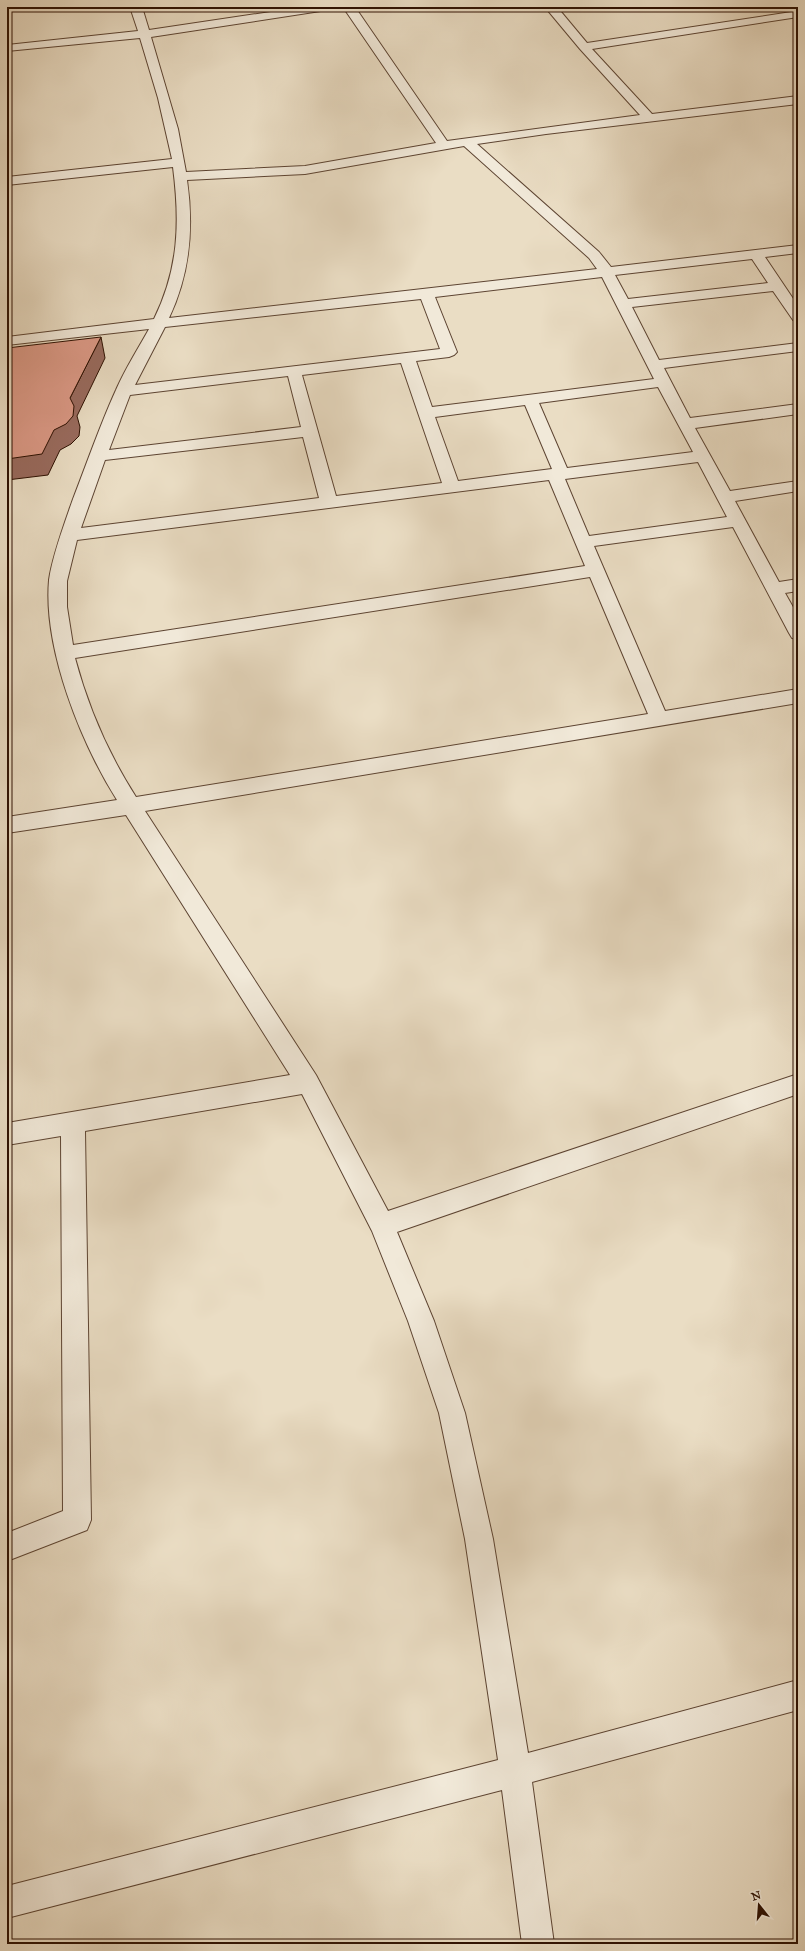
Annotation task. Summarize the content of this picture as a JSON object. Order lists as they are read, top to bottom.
{
  "north": "top"
}
